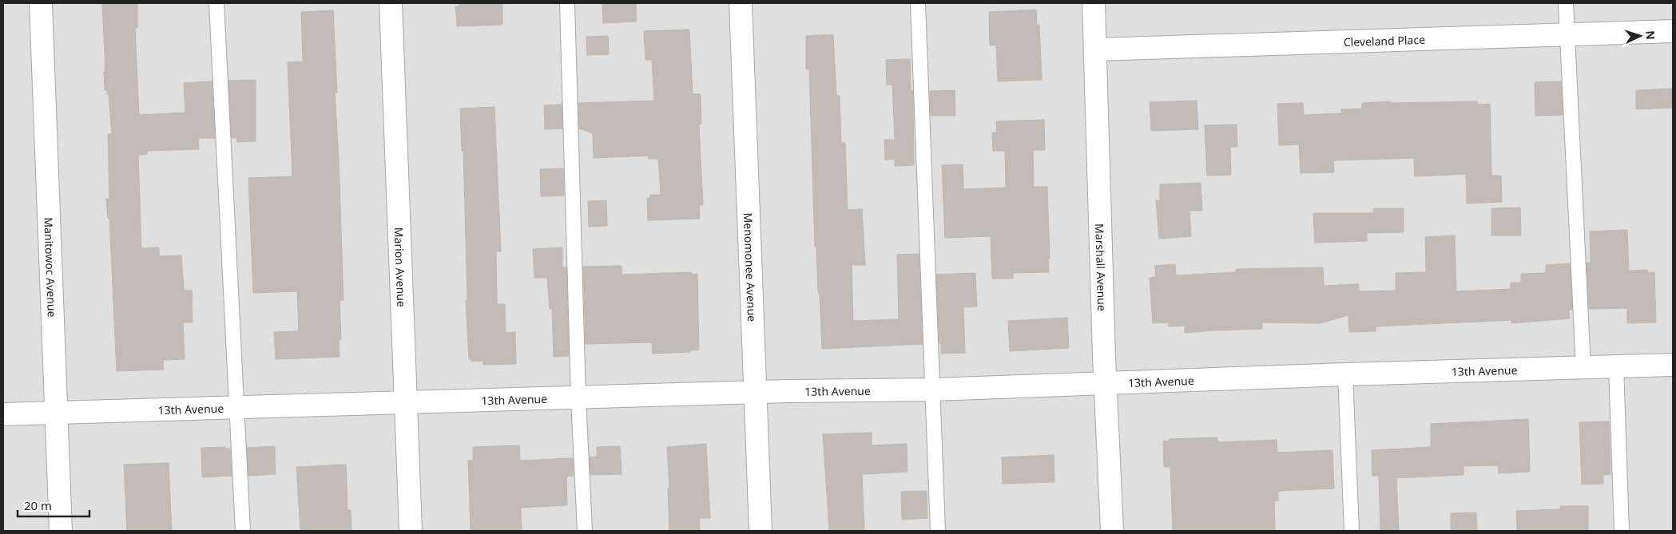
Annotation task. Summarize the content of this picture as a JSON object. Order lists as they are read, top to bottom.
{
  "streets": {
    "street": [
      "Cleveland Place",
      "Menomonee Avenue",
      "Manitowoc Avenue",
      "Marion Avenue",
      "Marshall Avenue",
      "13th Avenue"
    ]
  },
  "crossings": [
    ["Cleveland Place", "Marshall Avenue"],
    ["Menomonee Avenue", "13th Avenue"],
    ["Manitowoc Avenue", "13th Avenue"],
    ["Marion Avenue", "13th Avenue"],
    ["Marshall Avenue", "13th Avenue"]
  ],
  "scale_bar": "20 m",
  "north": "right"
}
